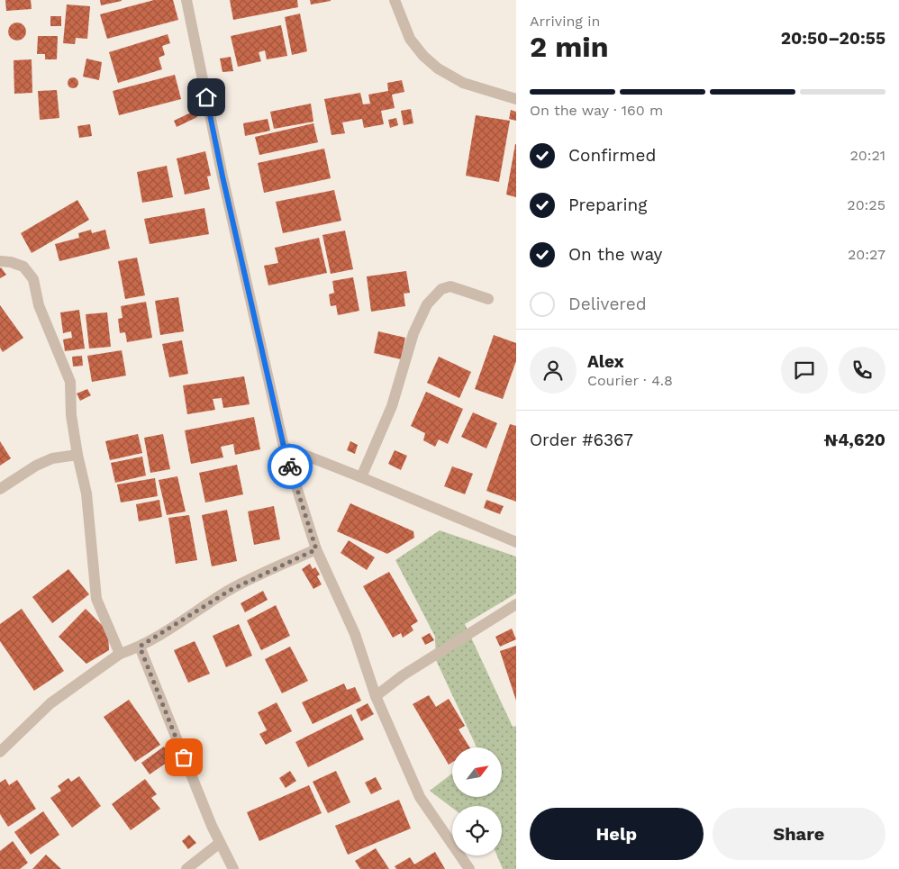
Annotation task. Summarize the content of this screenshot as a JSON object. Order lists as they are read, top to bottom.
{
  "north": "top right",
  "page": {
    "heading": ["2 min", "Arriving in", "20:50–20:55"],
    "panel": [
      "Alex",
      "Courier · 4.8",
      "Order #6367",
      "₦4,620"
    ],
    "bar": "On the way · 160 m",
    "list": [
      ["Confirmed", "20:21"],
      ["Preparing", "20:25"],
      ["On the way", "20:27"],
      "Delivered"
    ],
    "buttons": ["Help", "Share"]
  }
}
